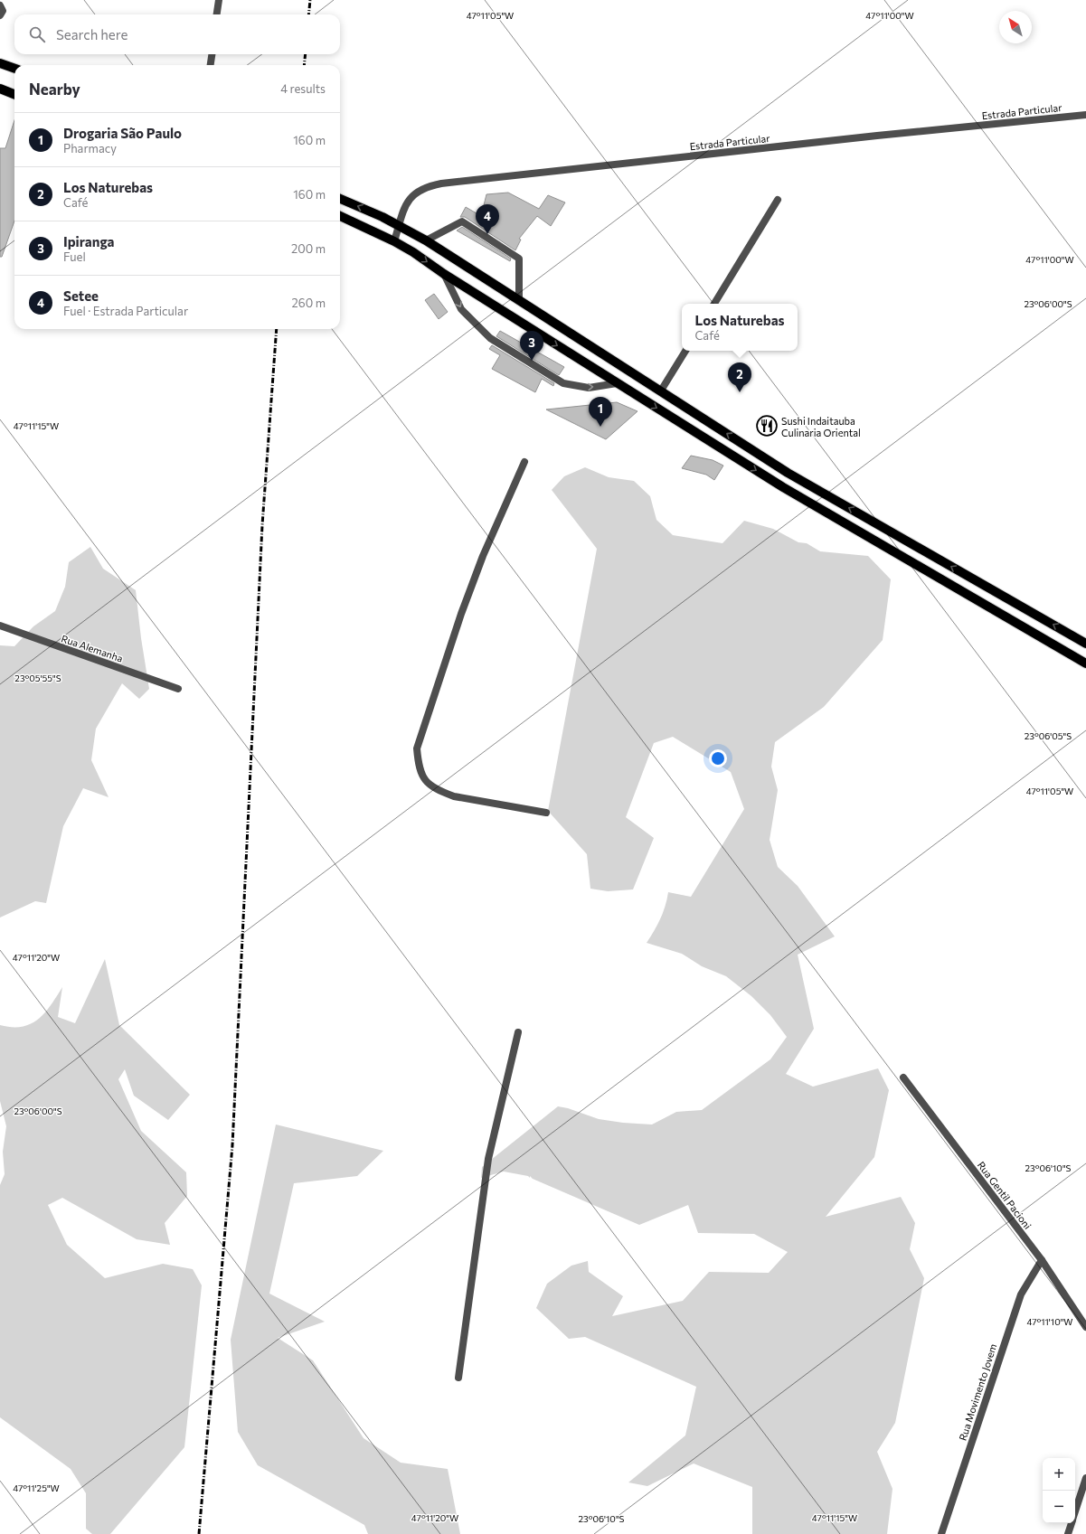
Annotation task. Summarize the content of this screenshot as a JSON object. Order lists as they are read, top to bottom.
{
  "streets": {
    "street": [
      "Estrada Particular",
      "Rua Alemanha",
      "Rua Gentil Pacioni",
      "Rua Movimento Jovem"
    ]
  },
  "crossings": [
    ["Rua Gentil Pacioni", "Rua Movimento Jovem"]
  ],
  "places": {
    "restaurant": ["Sushi Indaitauba Culinaria Oriental"]
  },
  "north": "top left",
  "page": {
    "search": "Search here",
    "heading": ["Nearby", "4 results"],
    "list": [
      {
        "mark": "1",
        "name": "Drogaria São Paulo",
        "note": "Pharmacy",
        "value": "160 m"
      },
      {
        "mark": "2",
        "name": "Los Naturebas",
        "note": "Café",
        "value": "160 m"
      },
      {
        "mark": "3",
        "name": "Ipiranga",
        "note": "Fuel",
        "value": "200 m"
      },
      {
        "mark": "4",
        "name": "Setee",
        "note": "Fuel · Estrada Particular",
        "value": "260 m"
      }
    ],
    "pins": [
      "4",
      "3",
      "2",
      "1"
    ],
    "popup": ["Los Naturebas", "Café"],
    "map_buttons": ["+", "−"]
  },
  "coordinates": [
    "47°11'05\"W",
    "47°11'00\"W",
    "23°06'00\"S",
    "47°11'15\"W",
    "23°05'55\"S",
    "23°06'05\"S",
    "47°11'20\"W",
    "23°06'10\"S",
    "47°11'10\"W",
    "47°11'25\"W"
  ]
}
